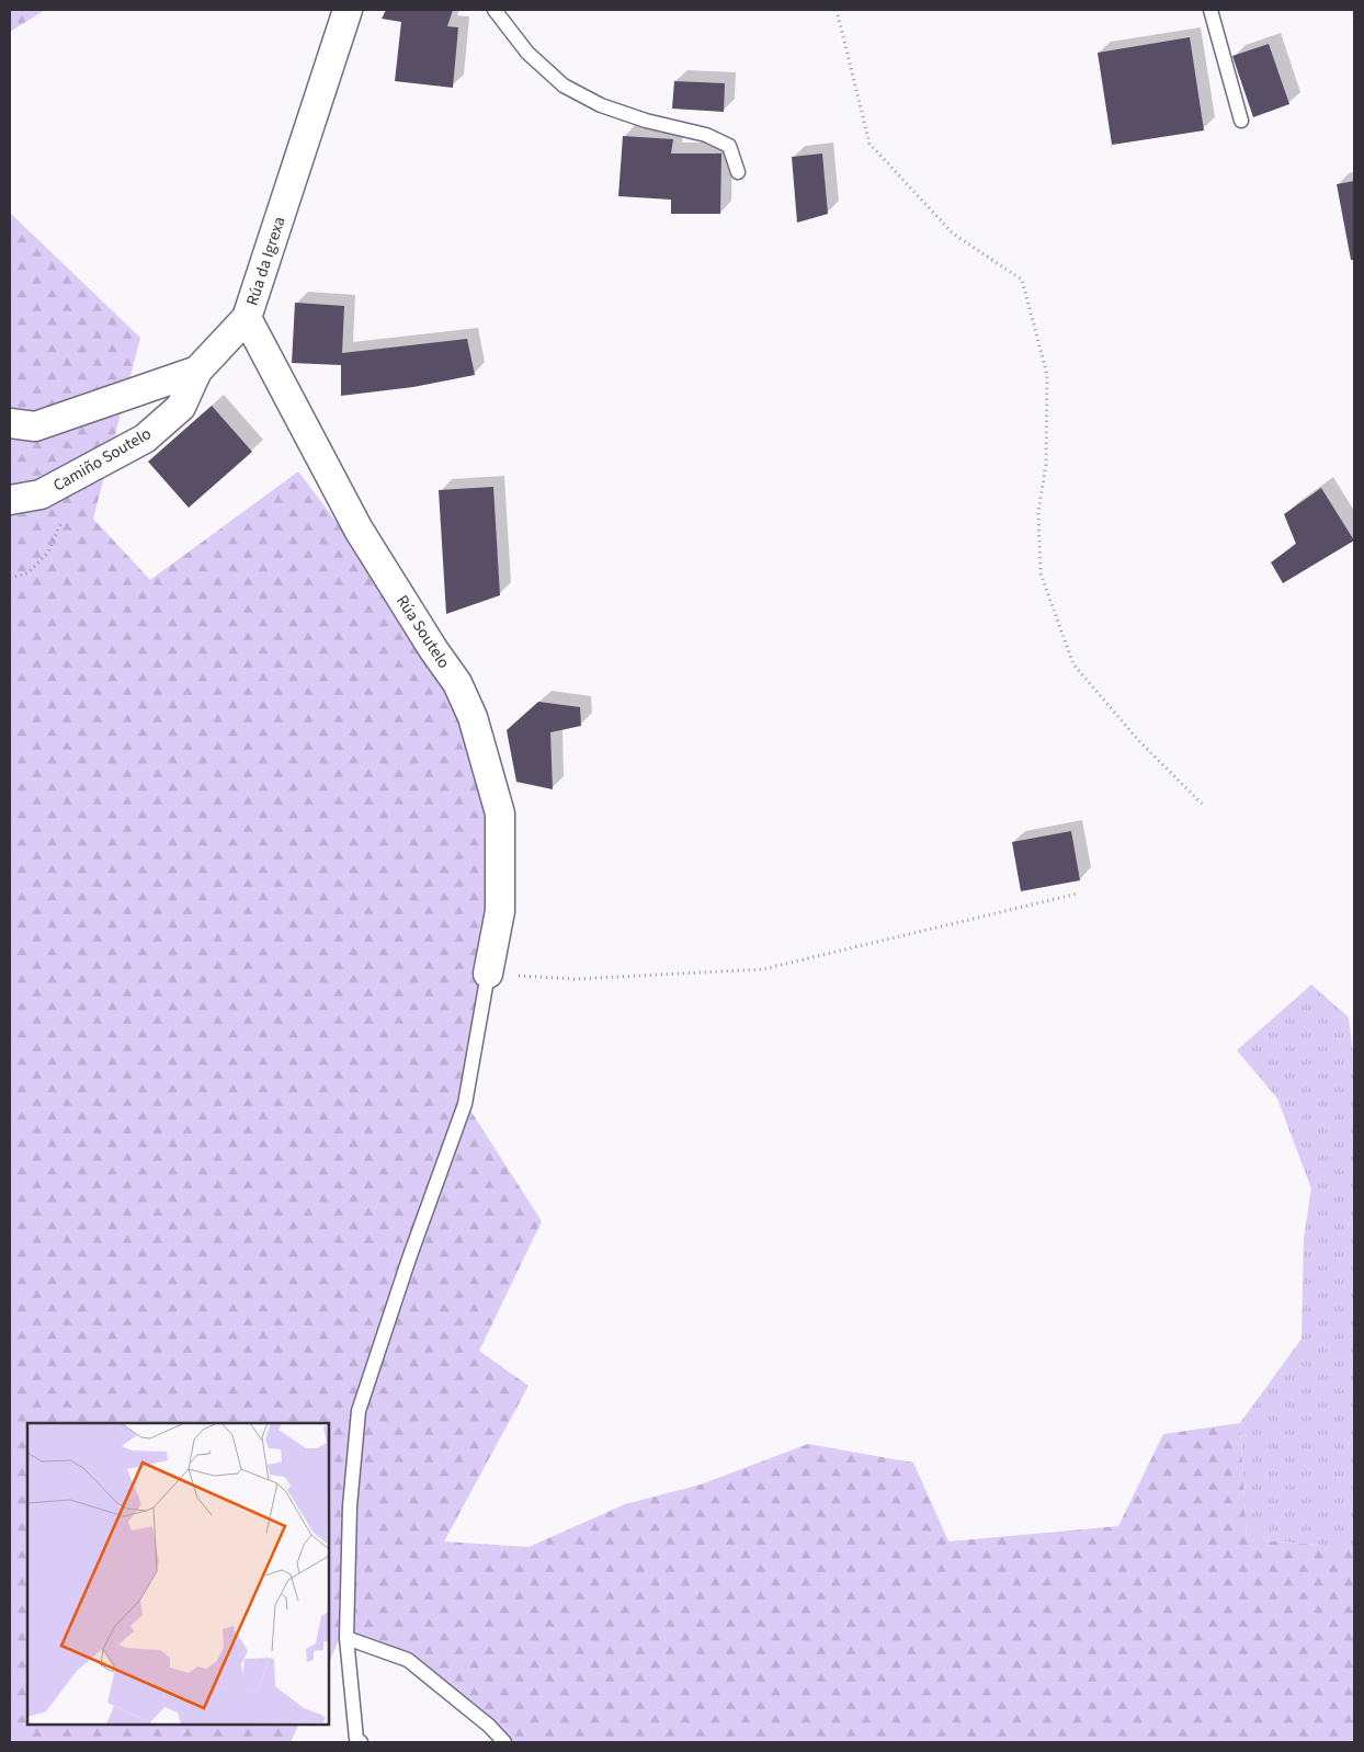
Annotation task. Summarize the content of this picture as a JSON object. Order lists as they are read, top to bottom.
{
  "streets": {
    "street": ["Rúa da Igrexa", "Camiño Soutelo", "Rúa Soutelo"]
  },
  "crossings": [
    ["Rúa da Igrexa", "Camiño Soutelo"],
    ["Rúa da Igrexa", "Rúa Soutelo"]
  ]
}
